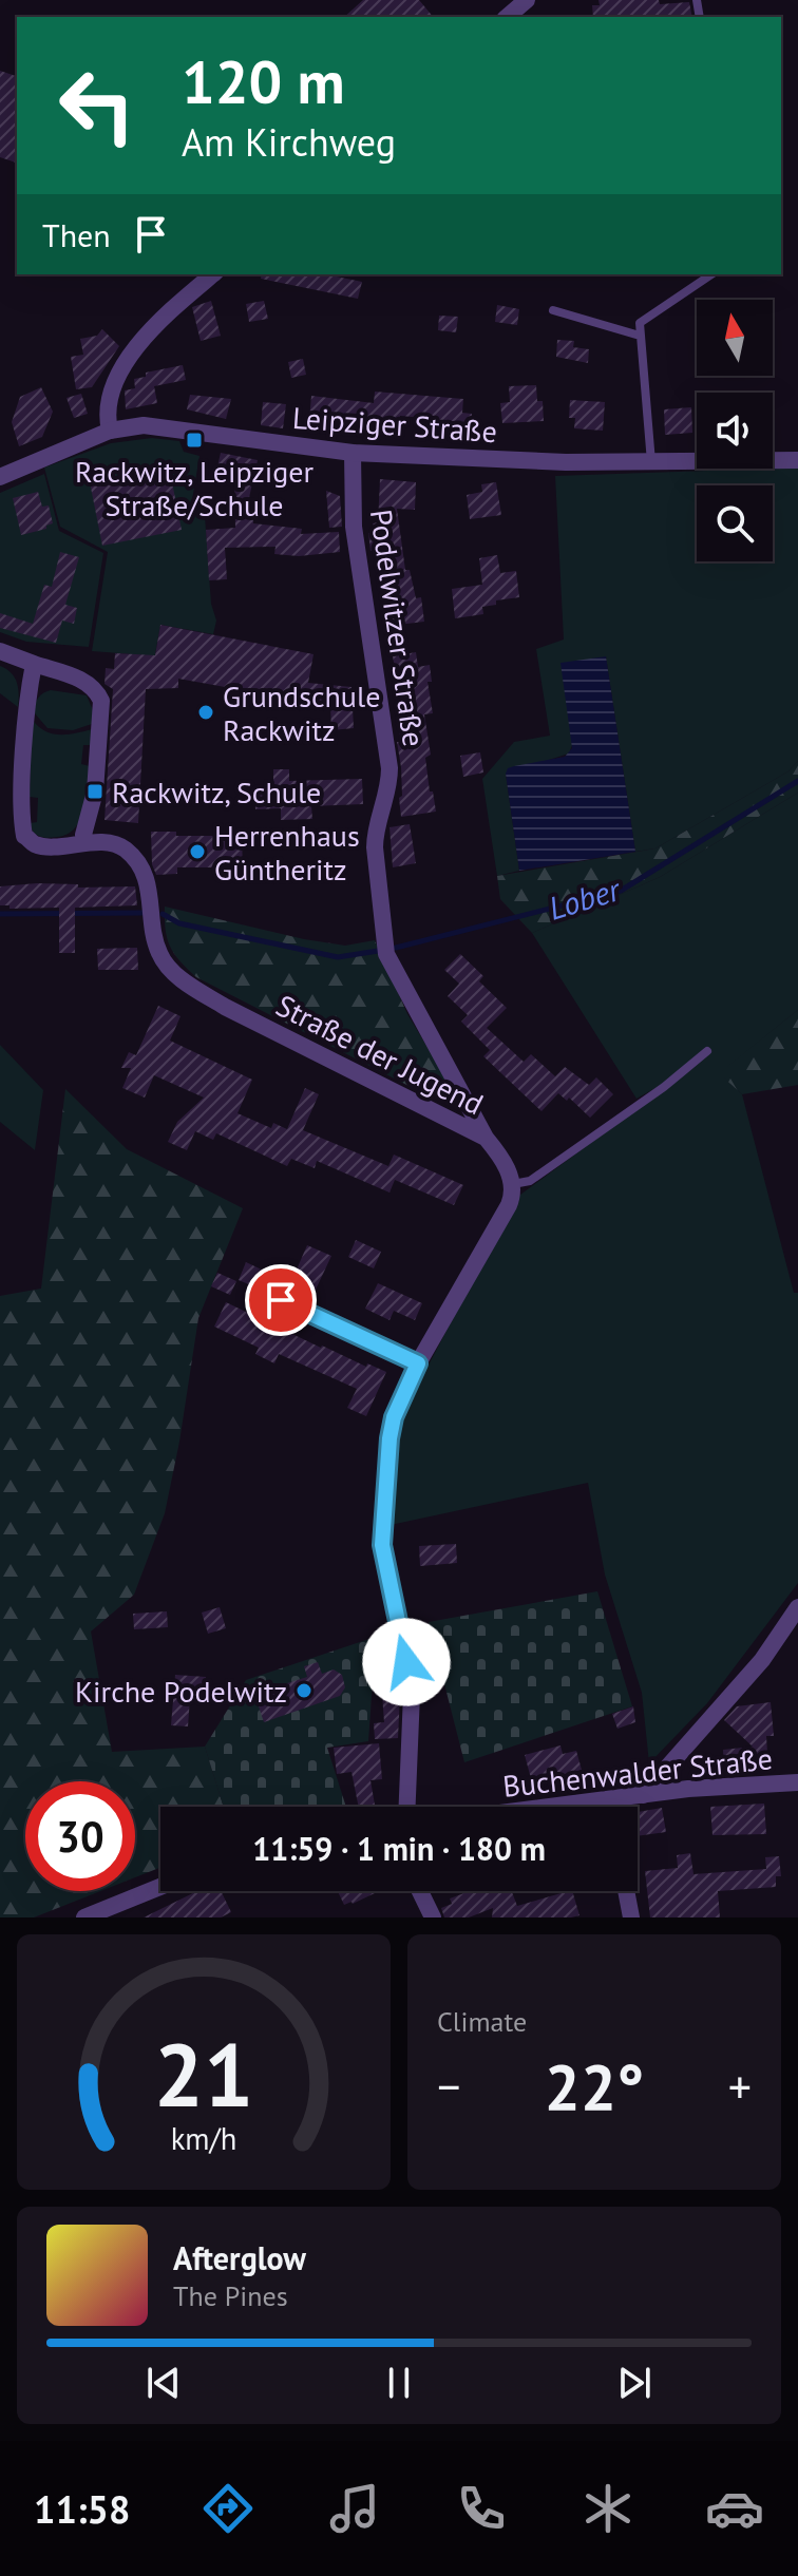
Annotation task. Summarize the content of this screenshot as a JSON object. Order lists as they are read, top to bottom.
{
  "streets": {
    "street": [
      "Leipziger Straße",
      "Podelwitzer Straße",
      "Straße der Jugend",
      "Buchenwalder Straße"
    ]
  },
  "crossings": [
    ["Leipziger Straße", "Podelwitzer Straße"],
    ["Podelwitzer Straße", "Straße der Jugend"]
  ],
  "water": ["Lober"],
  "places": {
    "transit": ["Rackwitz, Leipziger Straße/Schule", "Rackwitz, Schule"],
    "other": ["Grundschule Rackwitz", "Herrenhaus Güntheritz", "Kirche Podelwitz"]
  },
  "north": "top",
  "page": {
    "turn": ["120 m", "Am Kirchweg"],
    "then": "Then",
    "limit": "30",
    "trip": "11:59 · 1 min · 180 m",
    "tile": "Climate",
    "heat": ["−", "22°", "+"],
    "song": ["Afterglow", "The Pines"],
    "tabs": "11:58",
    "gauge": ["21", "km/h"]
  }
}
